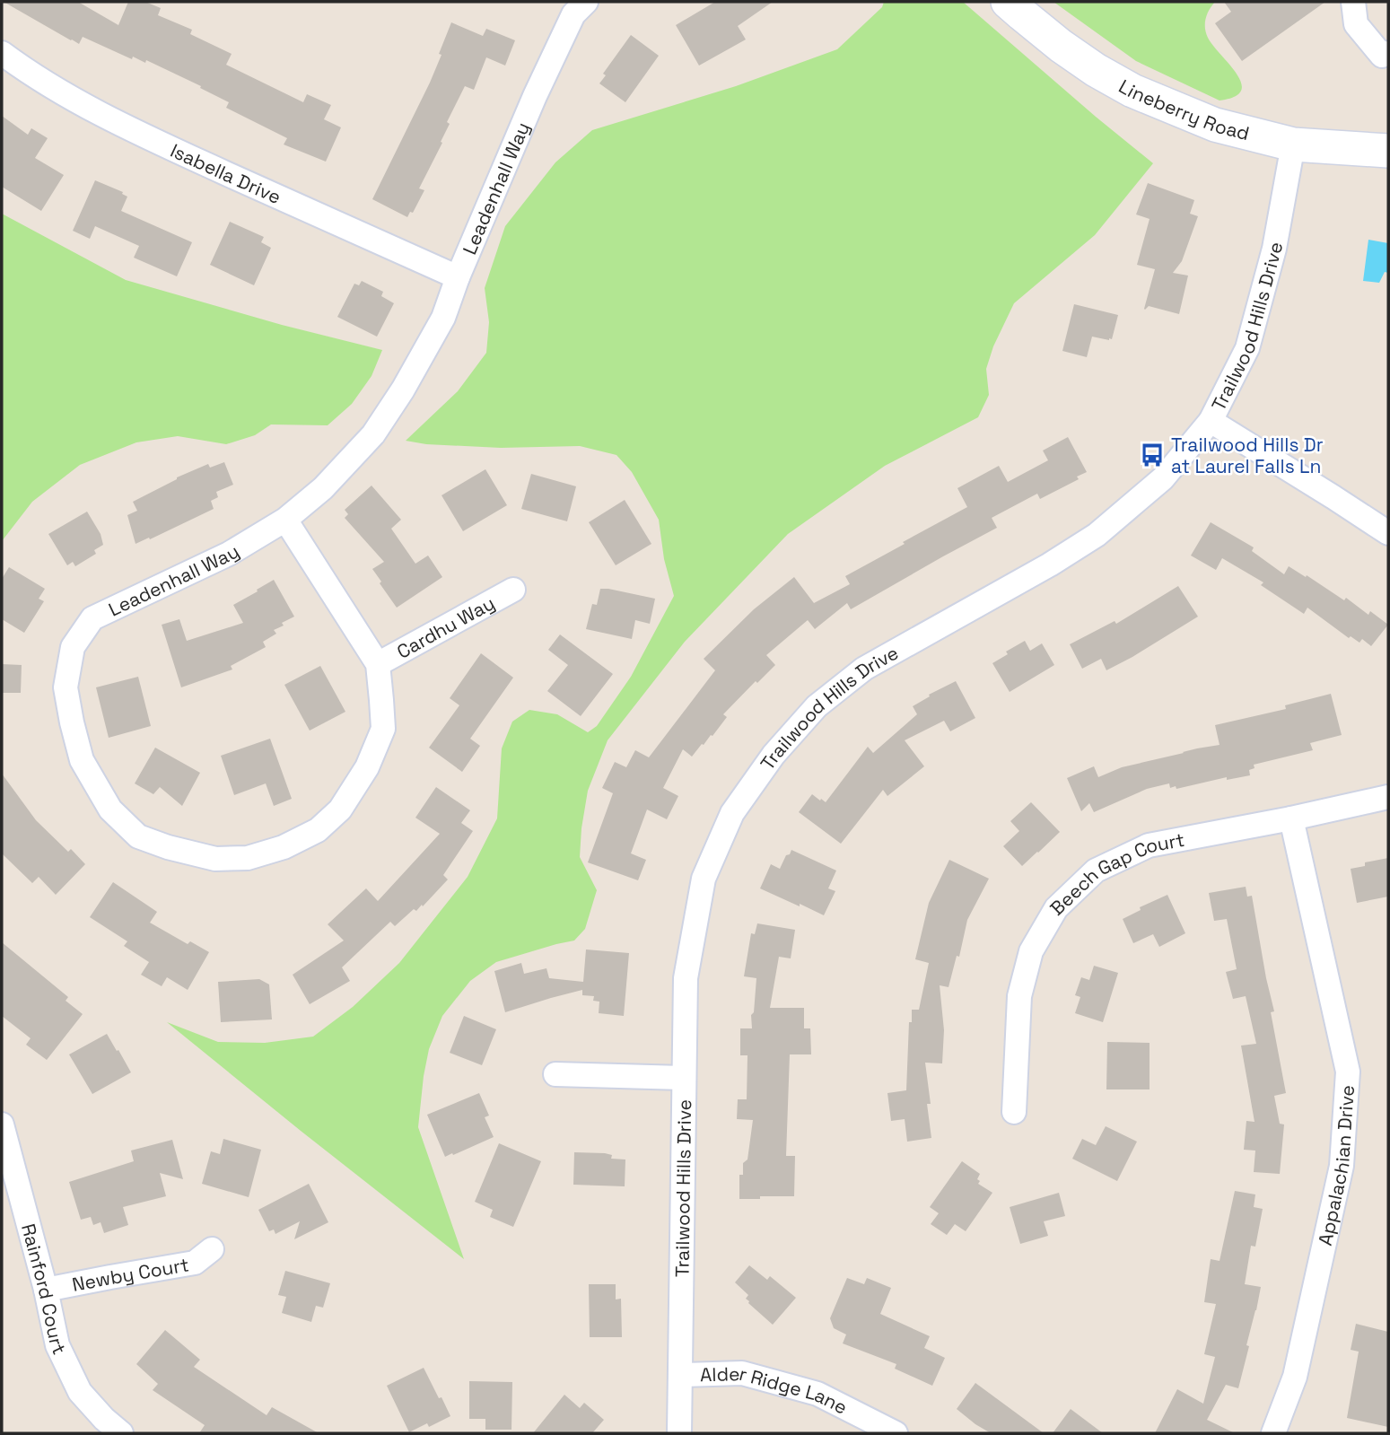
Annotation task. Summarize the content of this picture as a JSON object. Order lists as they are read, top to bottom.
{
  "streets": {
    "street": [
      "Lineberry Road",
      "Isabella Drive",
      "Leadenhall Way",
      "Trailwood Hills Drive",
      "Cardhu Way",
      "Beech Gap Court",
      "Appalachian Drive",
      "Newby Court",
      "Rainford Court",
      "Alder Ridge Lane"
    ]
  },
  "crossings": [
    ["Lineberry Road", "Trailwood Hills Drive"],
    ["Isabella Drive", "Leadenhall Way"],
    ["Leadenhall Way", "Cardhu Way"],
    ["Trailwood Hills Drive", "Alder Ridge Lane"],
    ["Beech Gap Court", "Appalachian Drive"],
    ["Newby Court", "Rainford Court"]
  ],
  "places": {
    "bus stop": ["Trailwood Hills Dr at Laurel Falls Ln"]
  }
}
